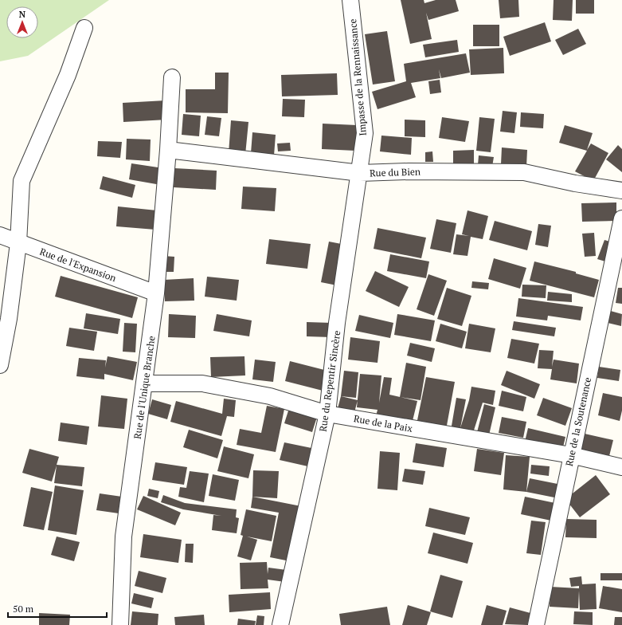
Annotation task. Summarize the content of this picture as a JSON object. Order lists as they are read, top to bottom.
{
  "streets": {
    "street": [
      "Impasse de la Rennaissance",
      "Rue du Bien",
      "Rue de l'Expansion",
      "Rue du Repentir Sincère",
      "Rue de l'Unique Branche",
      "Rue de la Soutenance",
      "Rue de la Paix"
    ]
  },
  "crossings": [
    ["Impasse de la Rennaissance", "Rue du Bien"],
    ["Impasse de la Rennaissance", "Rue du Repentir Sincère"],
    ["Rue du Bien", "Rue du Repentir Sincère"],
    ["Rue du Bien", "Rue de l'Unique Branche"],
    ["Rue de l'Expansion", "Rue de l'Unique Branche"],
    ["Rue du Repentir Sincère", "Rue de la Paix"],
    ["Rue de l'Unique Branche", "Rue de la Paix"],
    ["Rue de la Soutenance", "Rue de la Paix"]
  ],
  "scale_bar": "50 m",
  "north": "top"
}
